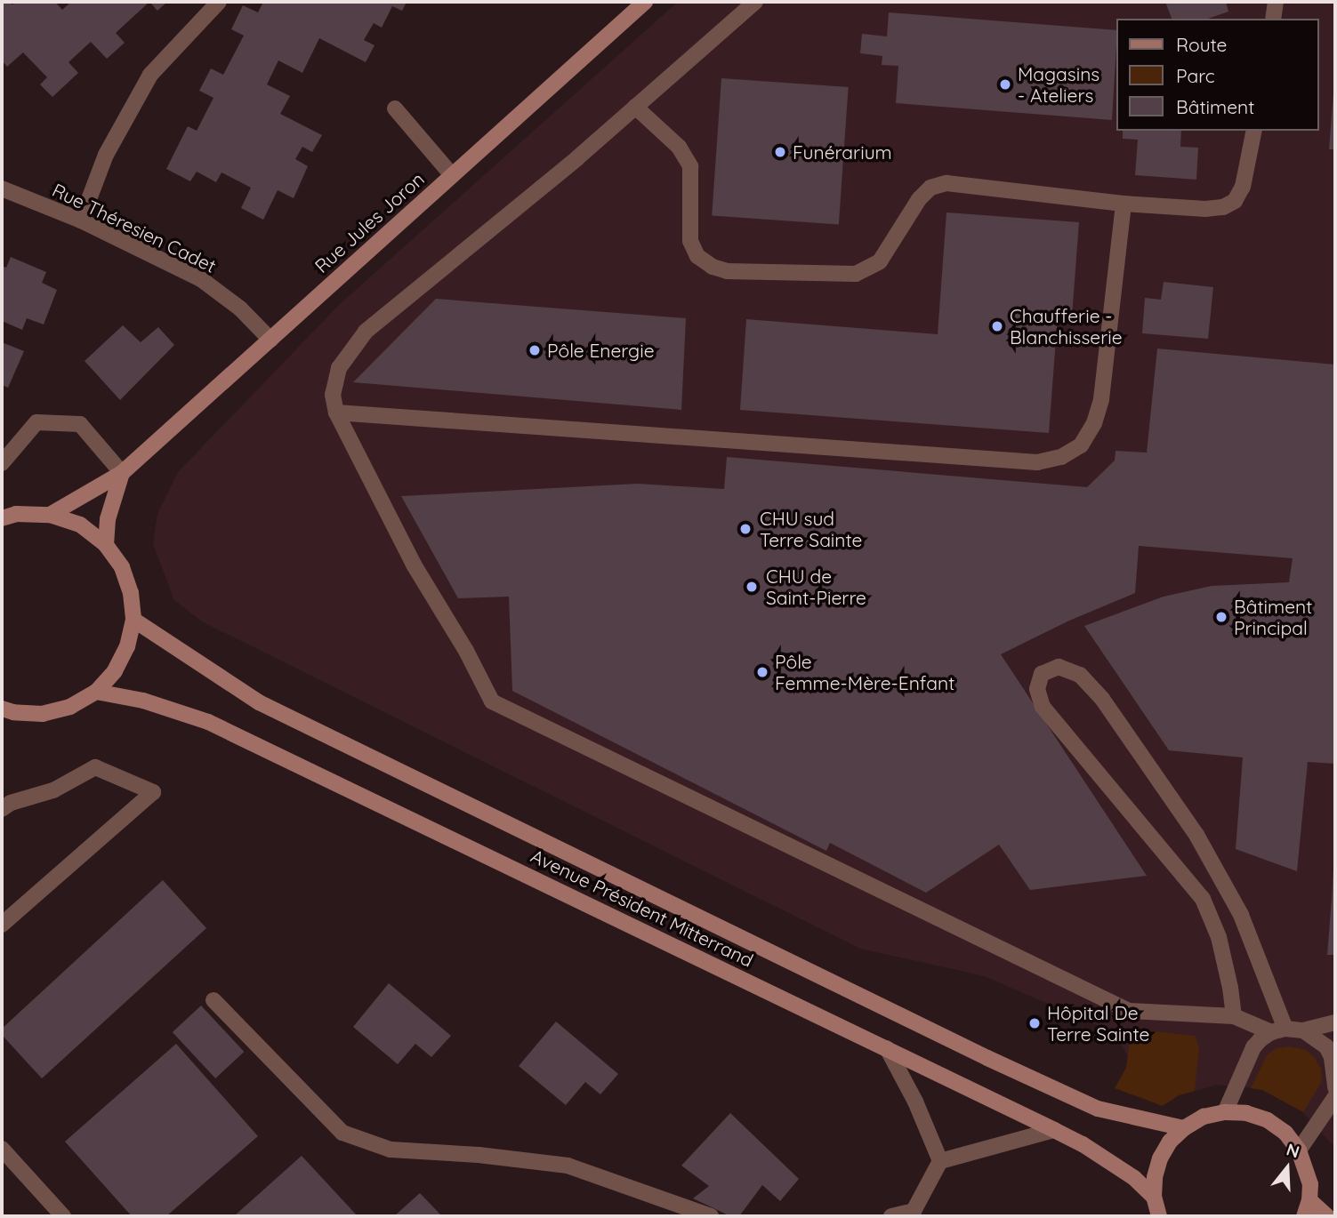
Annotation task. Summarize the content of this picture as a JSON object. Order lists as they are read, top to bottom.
{
  "streets": {
    "main road": ["Rue Jules Joron", "Avenue Président Mitterrand"],
    "street": ["Rue Théresien Cadet"]
  },
  "crossings": [
    ["Rue Jules Joron", "Rue Théresien Cadet"]
  ],
  "places": [
    "Magasins - Ateliers",
    "Funérarium",
    "Chaufferie - Blanchisserie",
    "Pôle Energie",
    "CHU sud Terre Sainte",
    "CHU de Saint-Pierre",
    "Bâtiment Principal",
    "Pôle Femme-Mère-Enfant",
    "Hôpital De Terre Sainte"
  ],
  "legend": ["Route", "Parc", "Bâtiment"],
  "north": "top"
}
